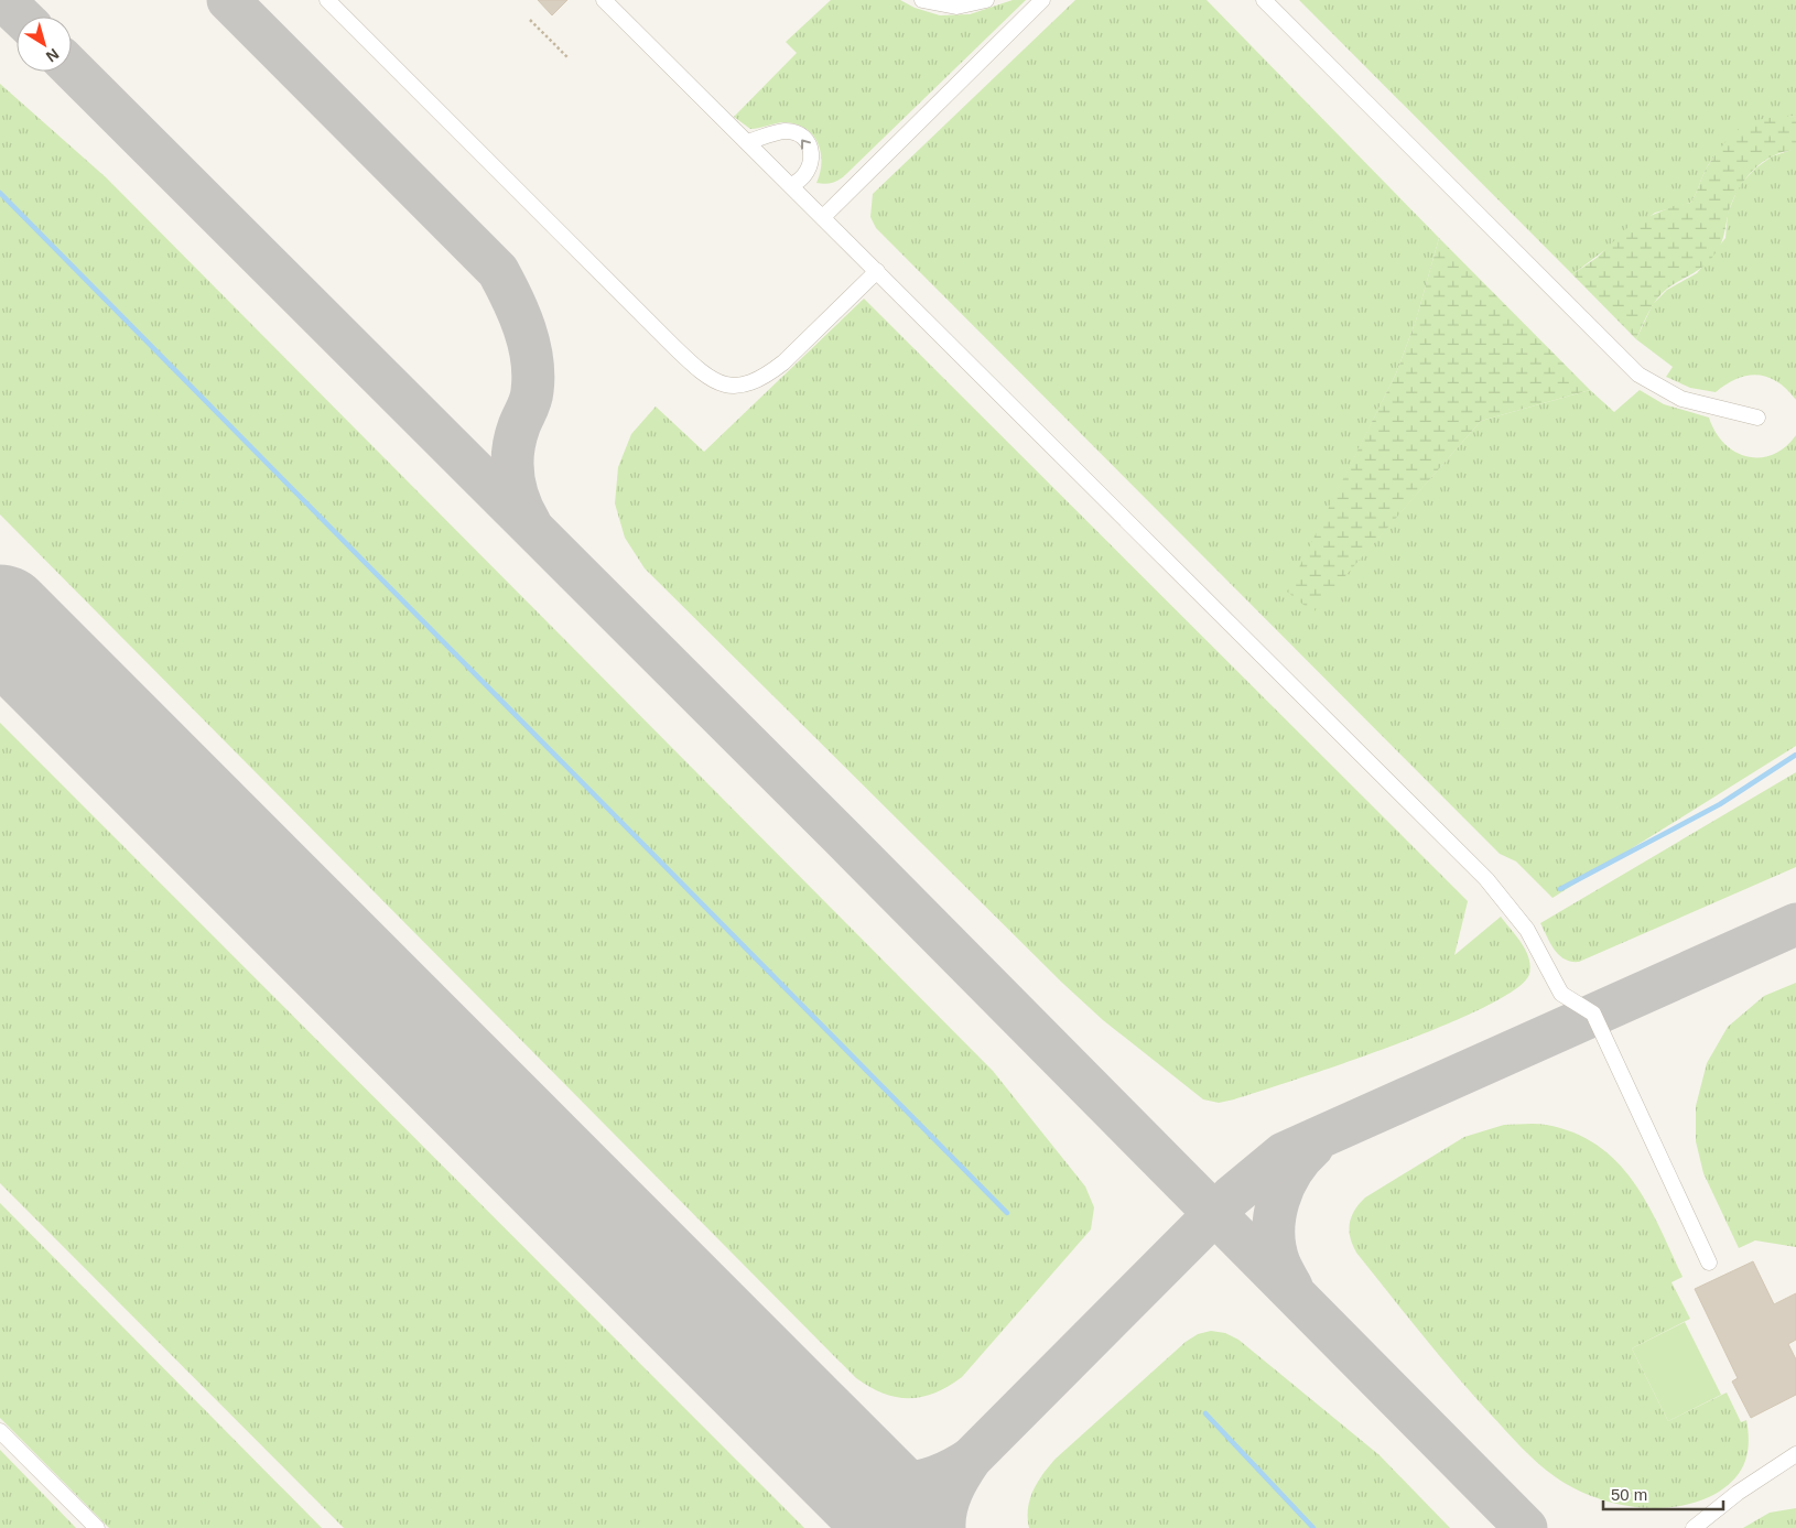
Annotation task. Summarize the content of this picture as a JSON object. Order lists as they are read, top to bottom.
{
  "scale_bar": "50 m",
  "north": "bottom right"
}
